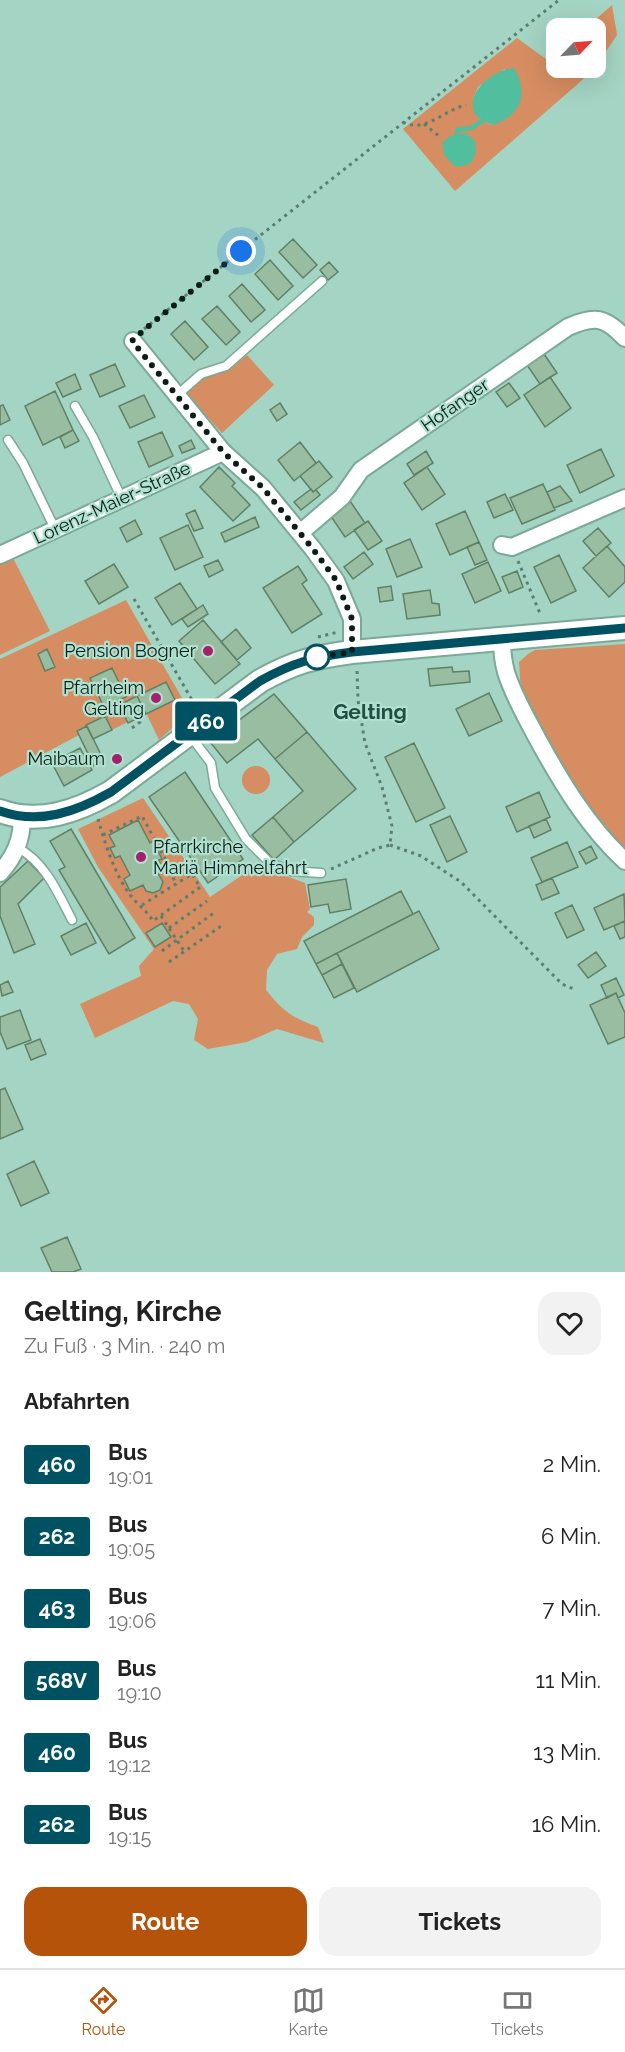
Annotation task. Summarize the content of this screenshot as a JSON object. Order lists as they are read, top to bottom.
{
  "streets": {
    "street": ["Hofanger", "Lorenz-Maier-Straße"]
  },
  "districts": ["Gelting"],
  "places": [
    "Pension Bogner",
    "Pfarrheim Gelting",
    "Maibaum",
    "Pfarrkirche Mariä Himmelfahrt"
  ],
  "lines": ["bus line 460"],
  "north": "top right",
  "page": {
    "on_map": "460",
    "heading": [
      ["Gelting, Kirche", "Zu Fuß · 3 Min. · 240 m"],
      "Abfahrten"
    ],
    "list": [
      {
        "mark": "460",
        "name": "Bus",
        "note": "19:01",
        "value": "2 Min."
      },
      {
        "mark": "262",
        "name": "Bus",
        "note": "19:05",
        "value": "6 Min."
      },
      {
        "mark": "463",
        "name": "Bus",
        "note": "19:06",
        "value": "7 Min."
      },
      {
        "mark": "568V",
        "name": "Bus",
        "note": "19:10",
        "value": "11 Min."
      },
      {
        "mark": "460",
        "name": "Bus",
        "note": "19:12",
        "value": "13 Min."
      },
      {
        "mark": "262",
        "name": "Bus",
        "note": "19:15",
        "value": "16 Min."
      }
    ],
    "buttons": ["Route", "Tickets"],
    "tabs": ["Route", "Karte", "Tickets"]
  }
}
